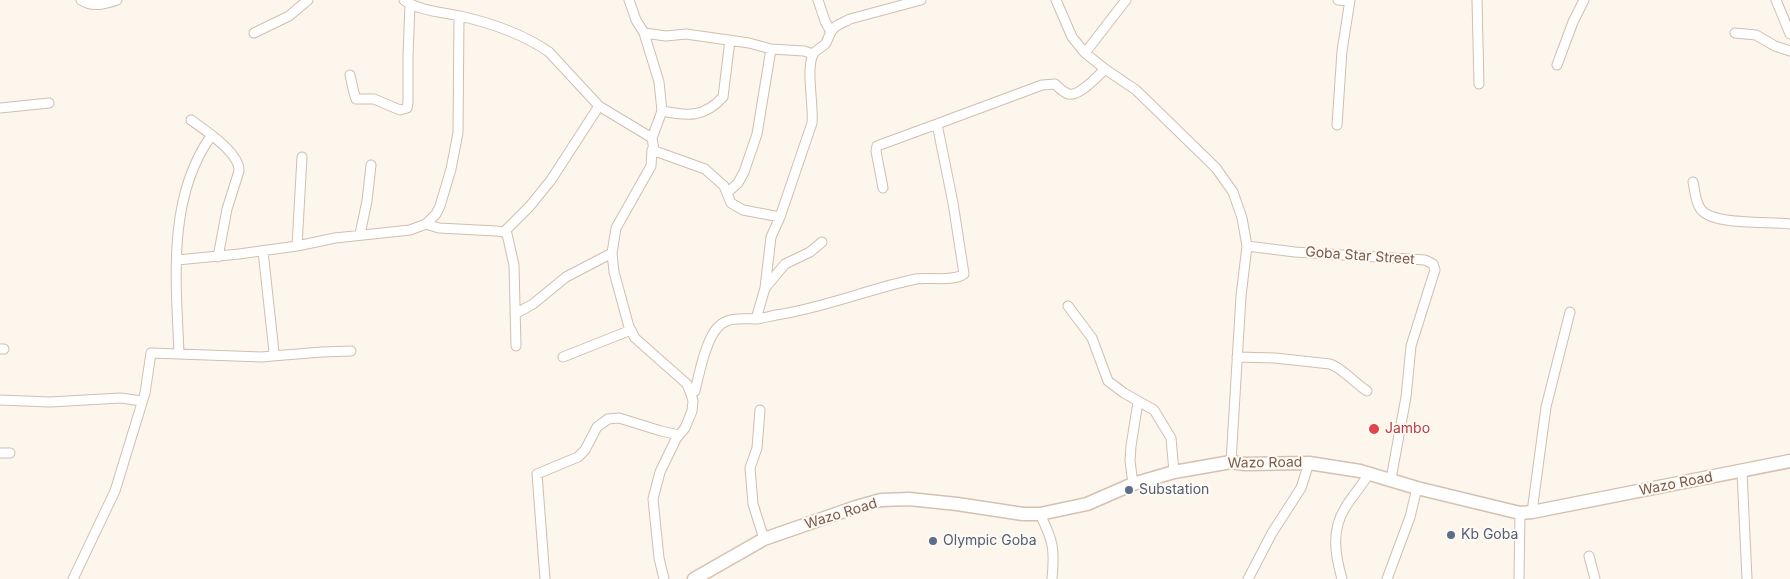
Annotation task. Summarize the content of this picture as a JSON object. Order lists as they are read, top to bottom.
{
  "streets": {
    "main road": ["Wazo Road"],
    "street": ["Goba Star Street"]
  },
  "crossings": [
    ["Goba Star Street", "Wazo Road"]
  ],
  "places": [
    "Jambo",
    "Substation",
    "Kb Goba",
    "Olympic Goba"
  ]
}
